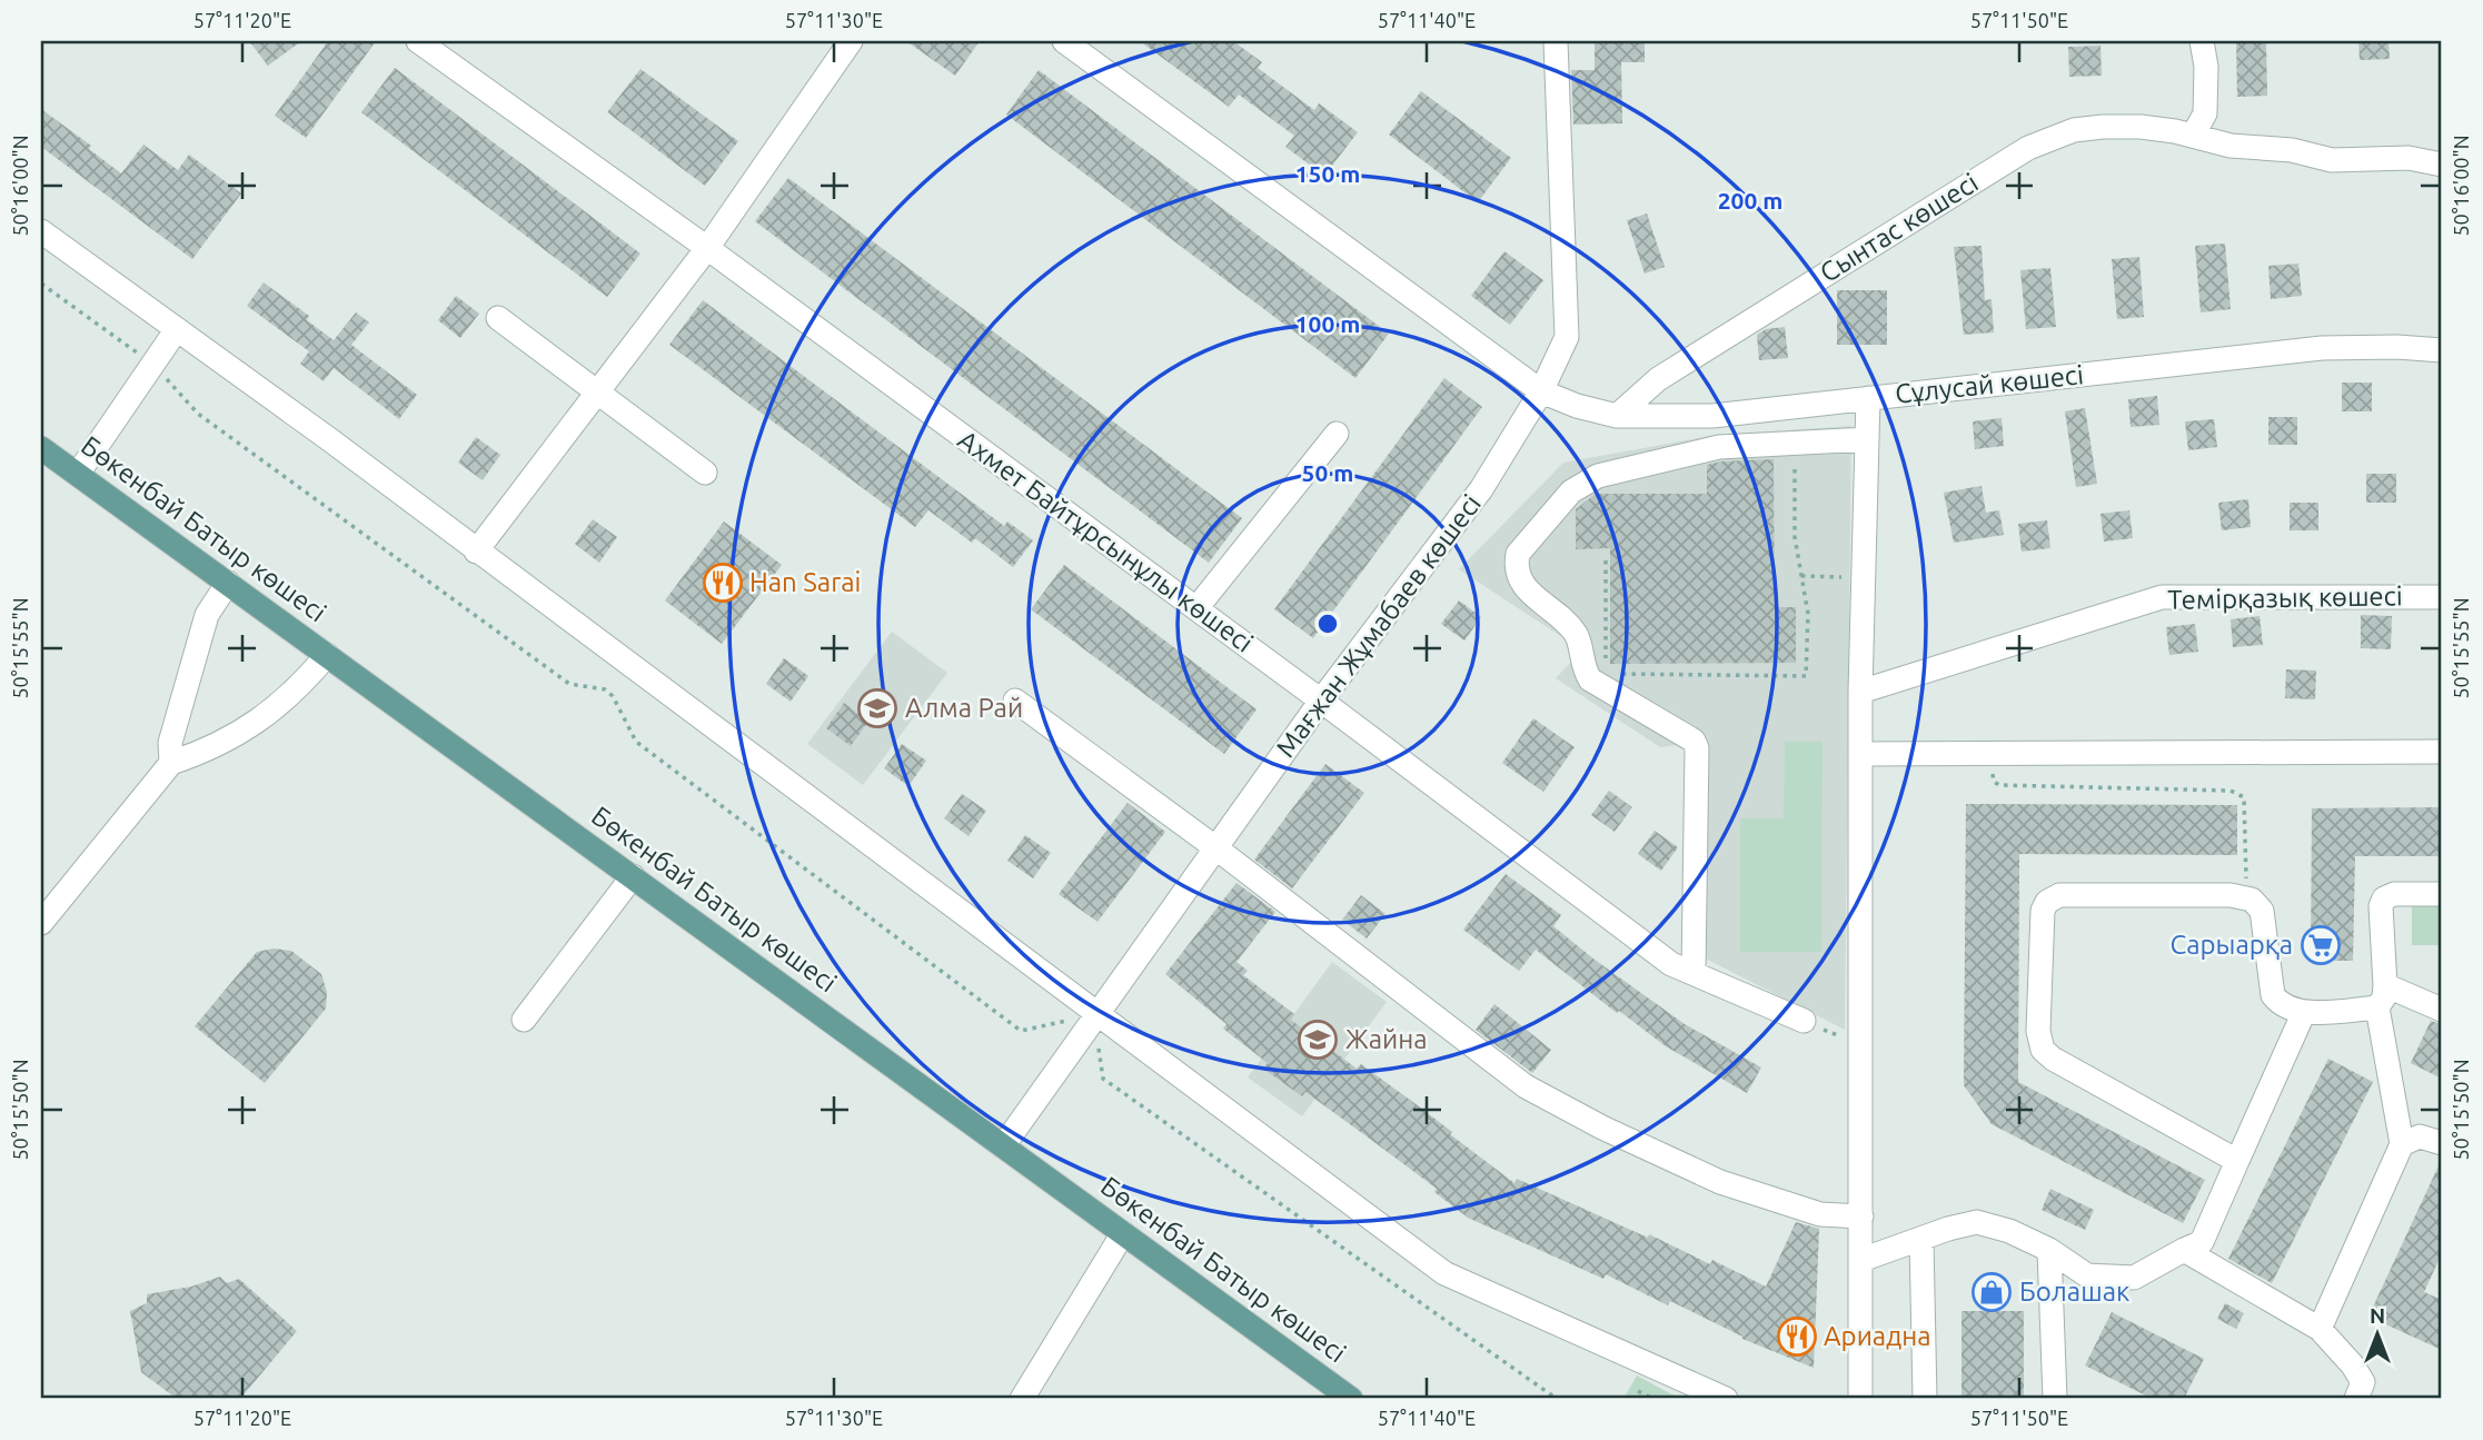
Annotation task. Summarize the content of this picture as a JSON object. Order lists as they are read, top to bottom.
{
  "streets": {
    "main road": ["Бөкенбай Батыр көшесі"],
    "street": [
      "Сынтас көшесі",
      "Сұлусай көшесі",
      "Ахмет Байтұрсынұлы көшесі",
      "Темірқазық көшесі",
      "Мағжан Жұмабаев көшесі"
    ]
  },
  "crossings": [
    ["Сынтас көшесі", "Сұлусай көшесі"],
    ["Сұлусай көшесі", "Мағжан Жұмабаев көшесі"],
    ["Бөкенбай Батыр көшесі", "Мағжан Жұмабаев көшесі"],
    ["Ахмет Байтұрсынұлы көшесі", "Мағжан Жұмабаев көшесі"]
  ],
  "places": {
    "restaurant": ["Han Sarai", "Ариадна"],
    "school or university": ["Алма Рай", "Жайна"],
    "supermarket": ["Сарыарқа"],
    "shop": ["Болашак"]
  },
  "north": "top",
  "coordinates": [
    "57°11'20\"E",
    "57°11'30\"E",
    "57°11'40\"E",
    "57°11'50\"E",
    "50°16'00\"N",
    "50°15'55\"N",
    "50°15'50\"N"
  ],
  "rings": [
    "150 m",
    "200 m",
    "100 m",
    "50 m"
  ]
}
